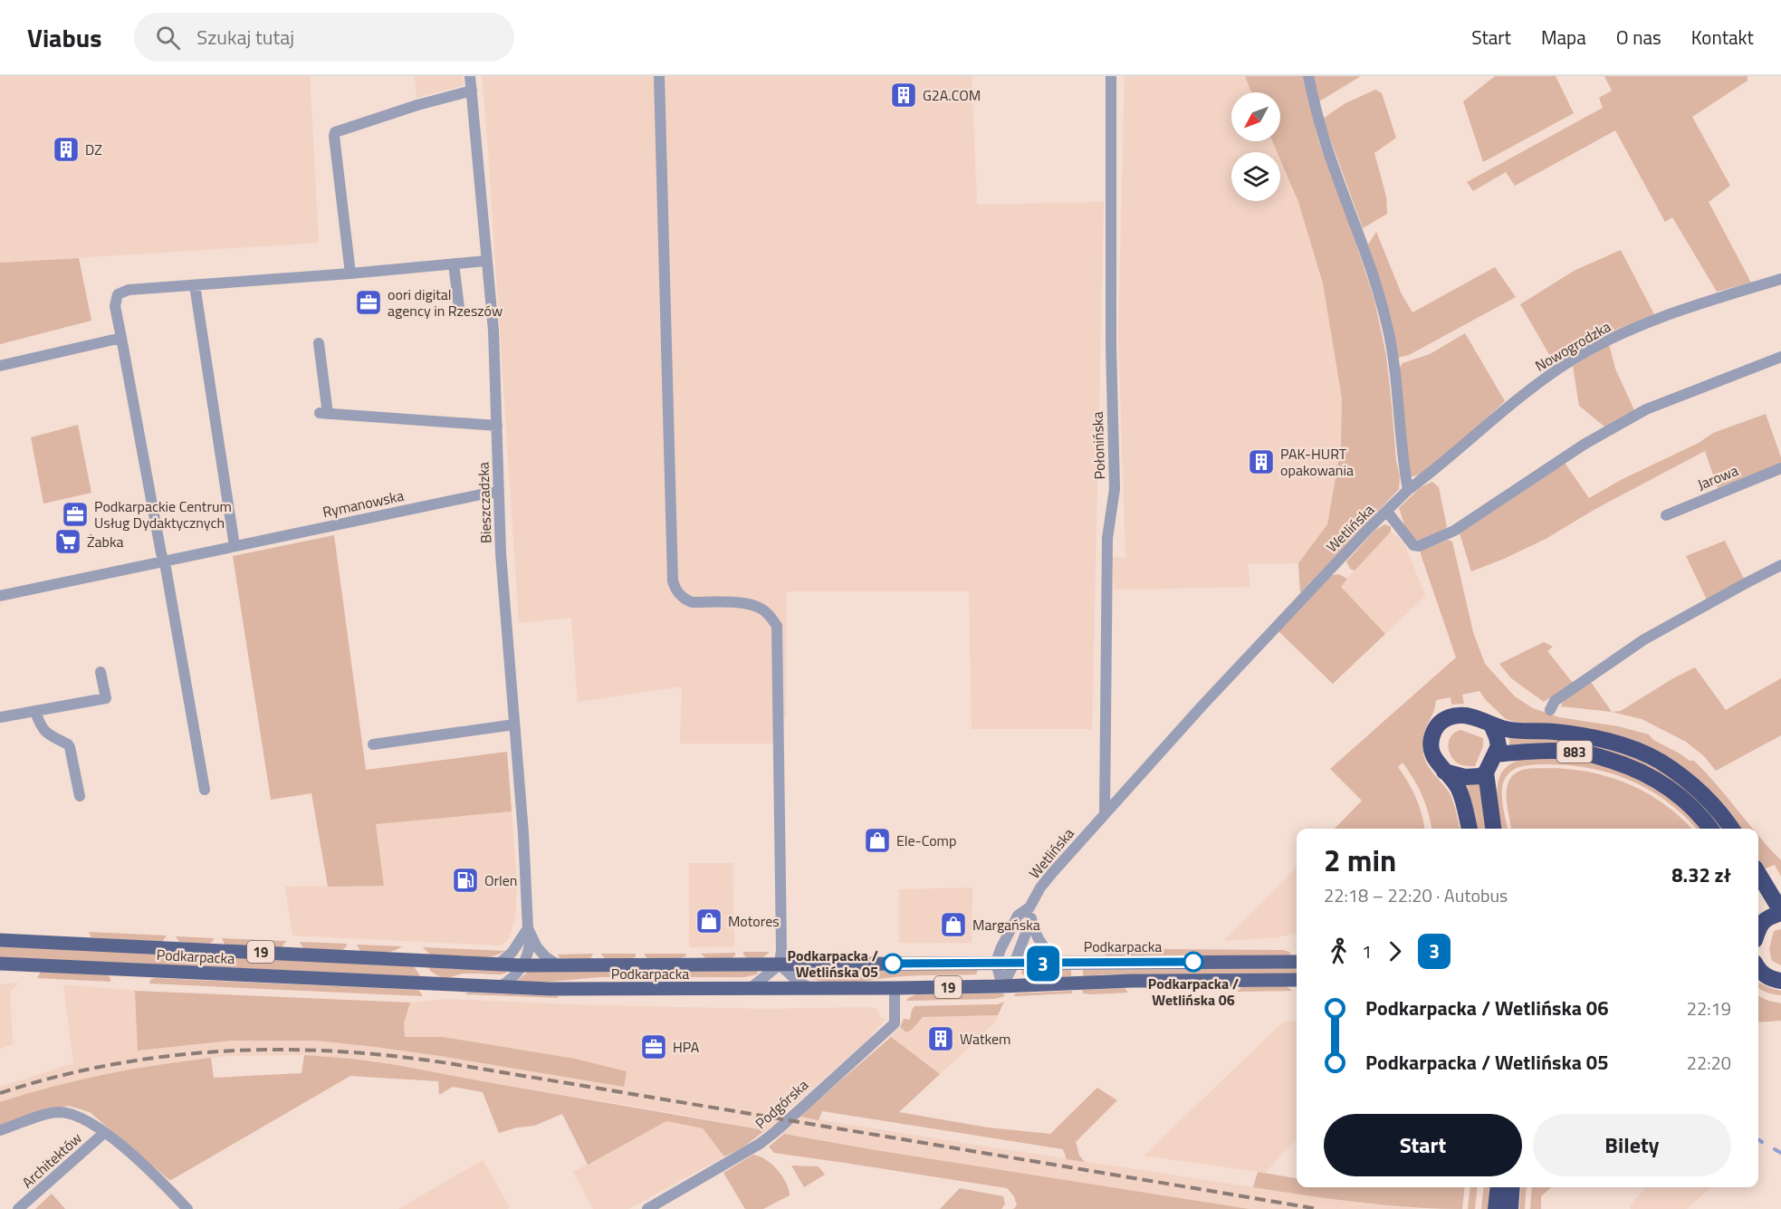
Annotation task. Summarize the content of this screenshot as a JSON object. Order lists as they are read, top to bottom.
{
  "streets": {
    "highway": ["883"],
    "main road": ["Podkarpacka", "19"],
    "street": [
      "Nowogrodzka",
      "Połonińska",
      "Jarowa",
      "Bieszczadzka",
      "Rymanowska",
      "Wetlińska",
      "Podgórska",
      "Architektów"
    ]
  },
  "crossings": [
    ["Nowogrodzka", "Wetlińska"],
    ["Połonińska", "Wetlińska"],
    ["Bieszczadzka", "Rymanowska"],
    ["Bieszczadzka", "Podkarpacka"],
    ["Wetlińska", "Podkarpacka"],
    ["Podkarpacka", "Podgórska"]
  ],
  "places": {
    "building": [
      "G2A.COM",
      "DZ",
      "PAK-HURT opakowania",
      "Watkem"
    ],
    "office": ["oori digital agency in Rzeszów", "Podkarpackie Centrum Usług Dydaktycznych", "HPA"],
    "supermarket": ["Żabka"],
    "shop": ["Ele-Comp", "Motores", "Margańska"],
    "fuel station": ["Orlen"],
    "other": ["Podkarpacka / Wetlińska 06", "Podkarpacka / Wetlińska 05"]
  },
  "lines": ["bus line 3"],
  "north": "bottom left",
  "page": {
    "header": "Viabus",
    "search": "Szukaj tutaj",
    "nav": [
      "Start",
      "Mapa",
      "O nas",
      "Kontakt"
    ],
    "on_map": "3",
    "heading": ["2 min", "22:18 – 22:20 · Autobus", "8.32 zł"],
    "legs": ["1", "3"],
    "list": [
      {
        "name": "Podkarpacka / Wetlińska 06",
        "value": "22:19"
      },
      {
        "name": "Podkarpacka / Wetlińska 05",
        "value": "22:20"
      }
    ],
    "buttons": ["Start", "Bilety"]
  }
}
